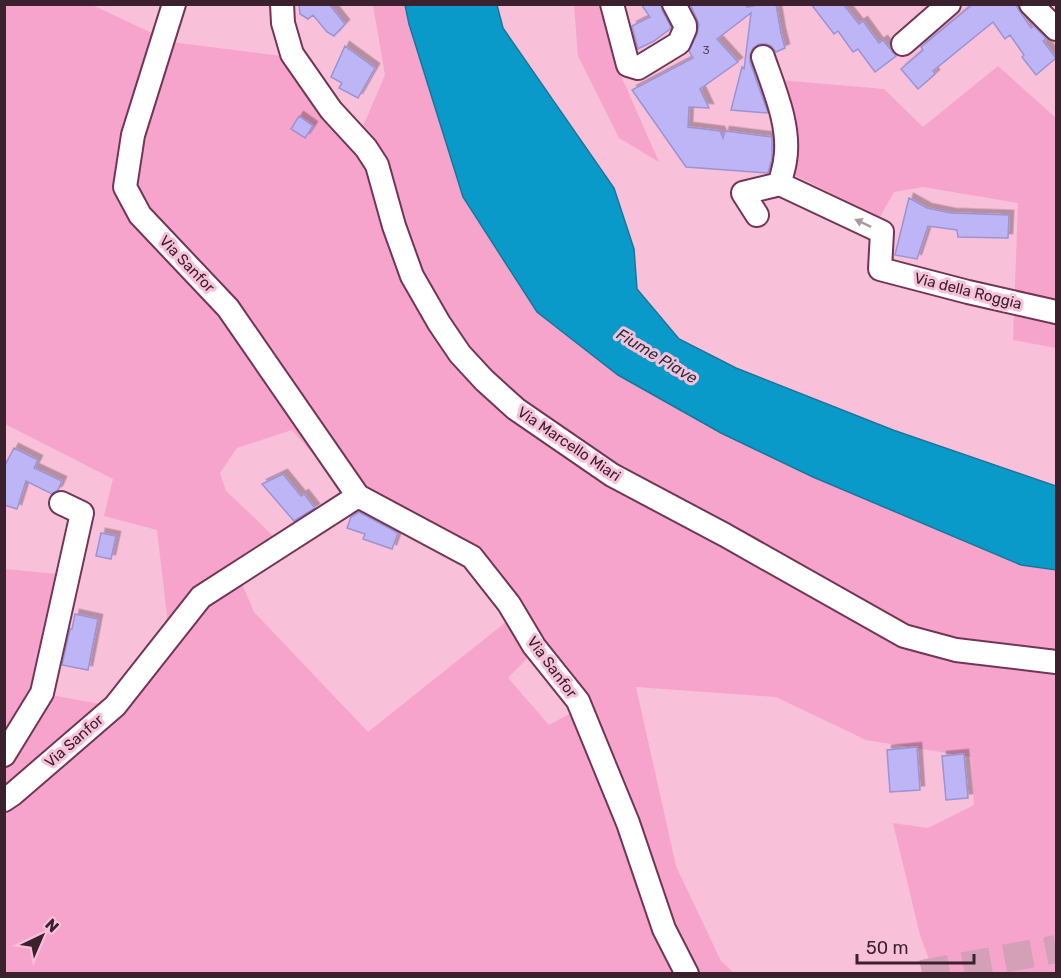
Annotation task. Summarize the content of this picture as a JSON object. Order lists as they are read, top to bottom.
{
  "streets": {
    "street": ["Via Sanfor", "Via della Roggia", "Via Marcello Miari"]
  },
  "one_way": ["Via della Roggia"],
  "water": ["Fiume Piave"],
  "house_numbers": ["3"],
  "scale_bar": "50 m",
  "north": "top right"
}
